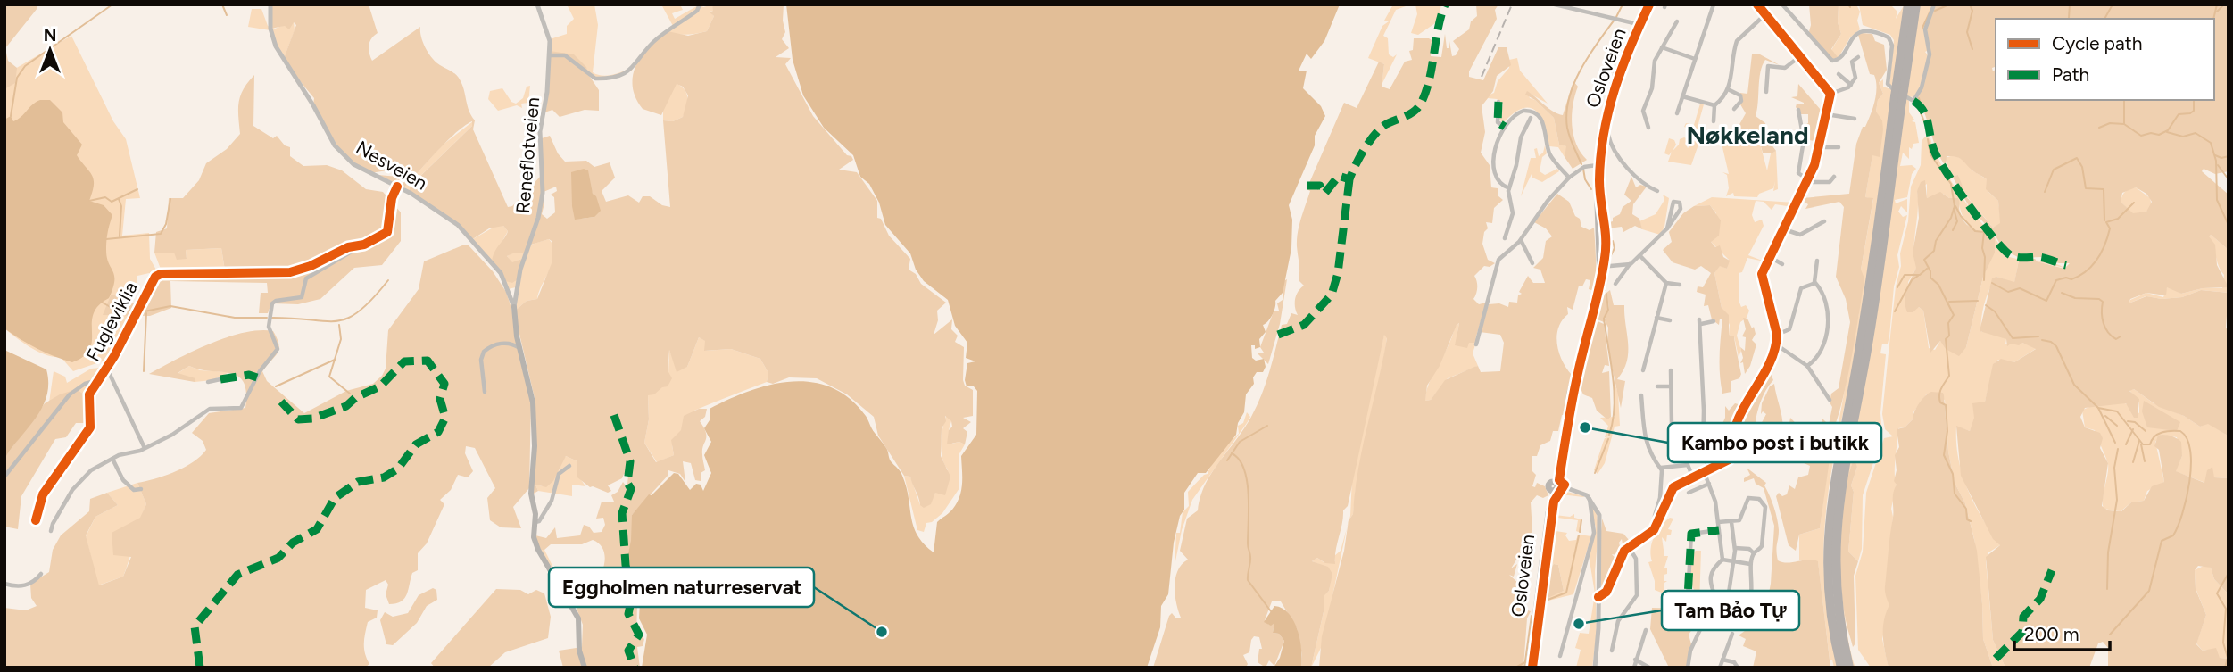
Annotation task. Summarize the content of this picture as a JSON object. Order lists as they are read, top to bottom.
{
  "streets": {
    "main road": ["Osloveien", "Nesveien"],
    "street": ["Reneflotveien", "Fugleviklia"]
  },
  "crossings": [
    ["Reneflotveien", "Nesveien"],
    ["Nesveien", "Fugleviklia"]
  ],
  "districts": ["Nøkkeland"],
  "places": ["Kambo post i butikk", "Tam Bảo Tự", "Eggholmen naturreservat"],
  "legend": ["Cycle path", "Path"],
  "scale_bar": "200 m",
  "north": "top"
}
